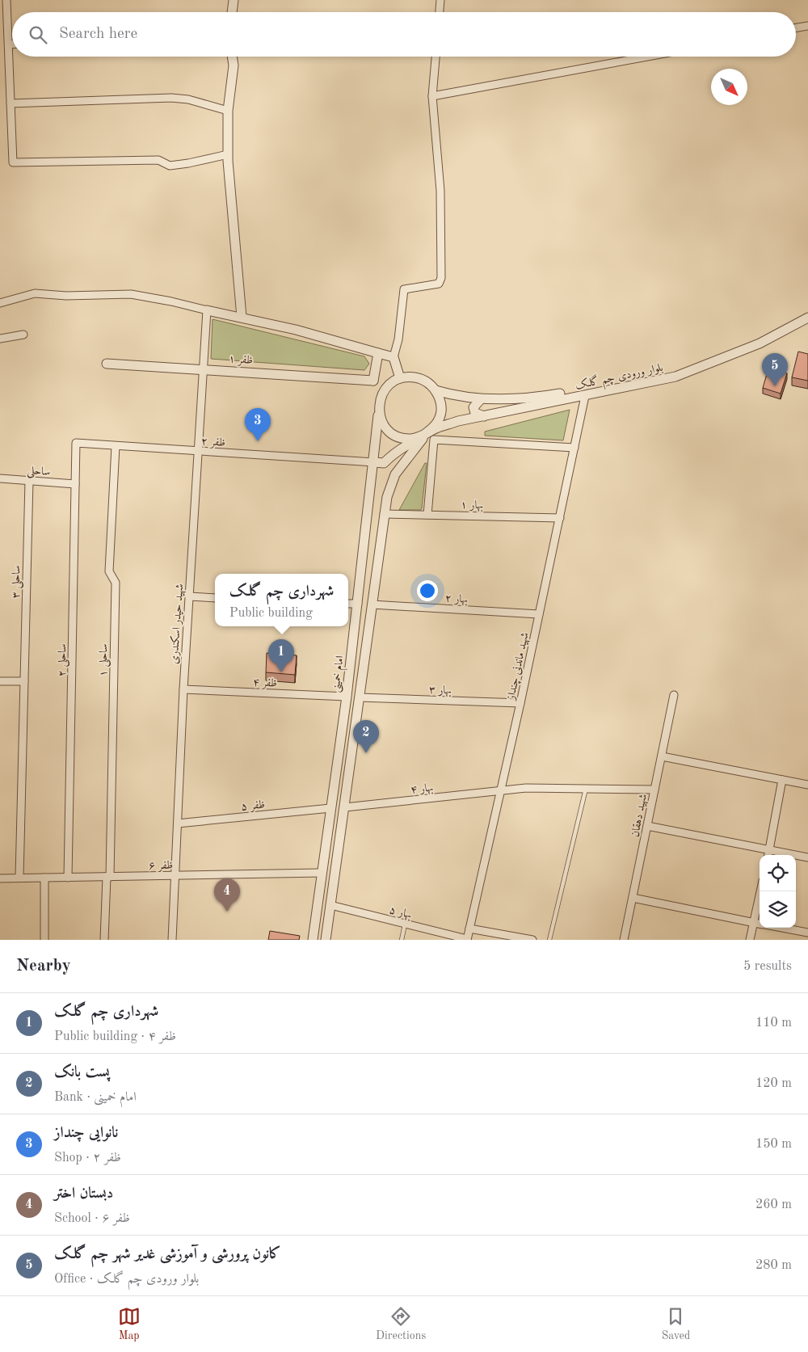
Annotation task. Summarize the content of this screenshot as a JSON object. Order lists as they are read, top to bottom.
{
  "streets": {
    "street": [
      "ظفر ۱",
      "بلوار ورودی چم گلک",
      "ظفر ۲",
      "ساحلی",
      "بهار ۱",
      "ساحلی ۳",
      "بهار ۲",
      "شهید حیدر اسکندری",
      "ساحلی ۲",
      "ساحلی ۱",
      "شهید ماندنی چنداز",
      "امام خمینی",
      "ظفر ۴",
      "بهار ۳",
      "بهار ۴",
      "ظفر ۵",
      "شهید دهقان",
      "ظفر ۶",
      "بهار ۵"
    ]
  },
  "crossings": [
    ["ظفر ۱", "شهید حیدر اسکندری"],
    ["بلوار ورودی چم گلک", "شهید ماندنی چنداز"],
    ["بلوار ورودی چم گلک", "امام خمینی"],
    ["ظفر ۲", "شهید حیدر اسکندری"],
    ["ظفر ۲", "ساحلی ۲"],
    ["ظفر ۲", "ساحلی ۱"],
    ["ظفر ۲", "امام خمینی"],
    ["ساحلی", "ساحلی ۳"],
    ["ساحلی", "ساحلی ۲"],
    ["بهار ۱", "شهید ماندنی چنداز"],
    ["ساحلی ۳", "ظفر ۶"],
    ["بهار ۲", "شهید ماندنی چنداز"],
    ["شهید حیدر اسکندری", "ظفر ۴"],
    ["شهید حیدر اسکندری", "ظفر ۵"],
    ["شهید حیدر اسکندری", "ظفر ۶"],
    ["ساحلی ۲", "ظفر ۶"],
    ["ساحلی ۱", "ظفر ۶"],
    ["شهید ماندنی چنداز", "بهار ۳"],
    ["شهید ماندنی چنداز", "بهار ۴"],
    ["شهید ماندنی چنداز", "بهار ۵"],
    ["امام خمینی", "ظفر ۴"],
    ["امام خمینی", "ظفر ۵"],
    ["امام خمینی", "ظفر ۶"],
    ["بهار ۴", "شهید دهقان"]
  ],
  "north": "bottom right",
  "page": {
    "search": "Search here",
    "pins": [
      "5",
      "3",
      "1",
      "2",
      "4"
    ],
    "popup": ["شهرداری چم گلک", "Public building"],
    "heading": ["Nearby", "5 results"],
    "list": [
      {
        "mark": "1",
        "name": "شهرداری چم گلک",
        "note": "Public building · ظفر ۴",
        "value": "110 m"
      },
      {
        "mark": "2",
        "name": "پست بانک",
        "note": "Bank · امام خمینی",
        "value": "120 m"
      },
      {
        "mark": "3",
        "name": "نانوایی چنداز",
        "note": "Shop · ظفر ۲",
        "value": "150 m"
      },
      {
        "mark": "4",
        "name": "دبستان اختر",
        "note": "School · ظفر ۶",
        "value": "260 m"
      },
      {
        "mark": "5",
        "name": "کانون پرورشی و آموزشی غدیر شهر چم گلک",
        "note": "Office · بلوار ورودی چم گلک",
        "value": "280 m"
      }
    ],
    "nav": ["Map", "Directions", "Saved"]
  }
}
